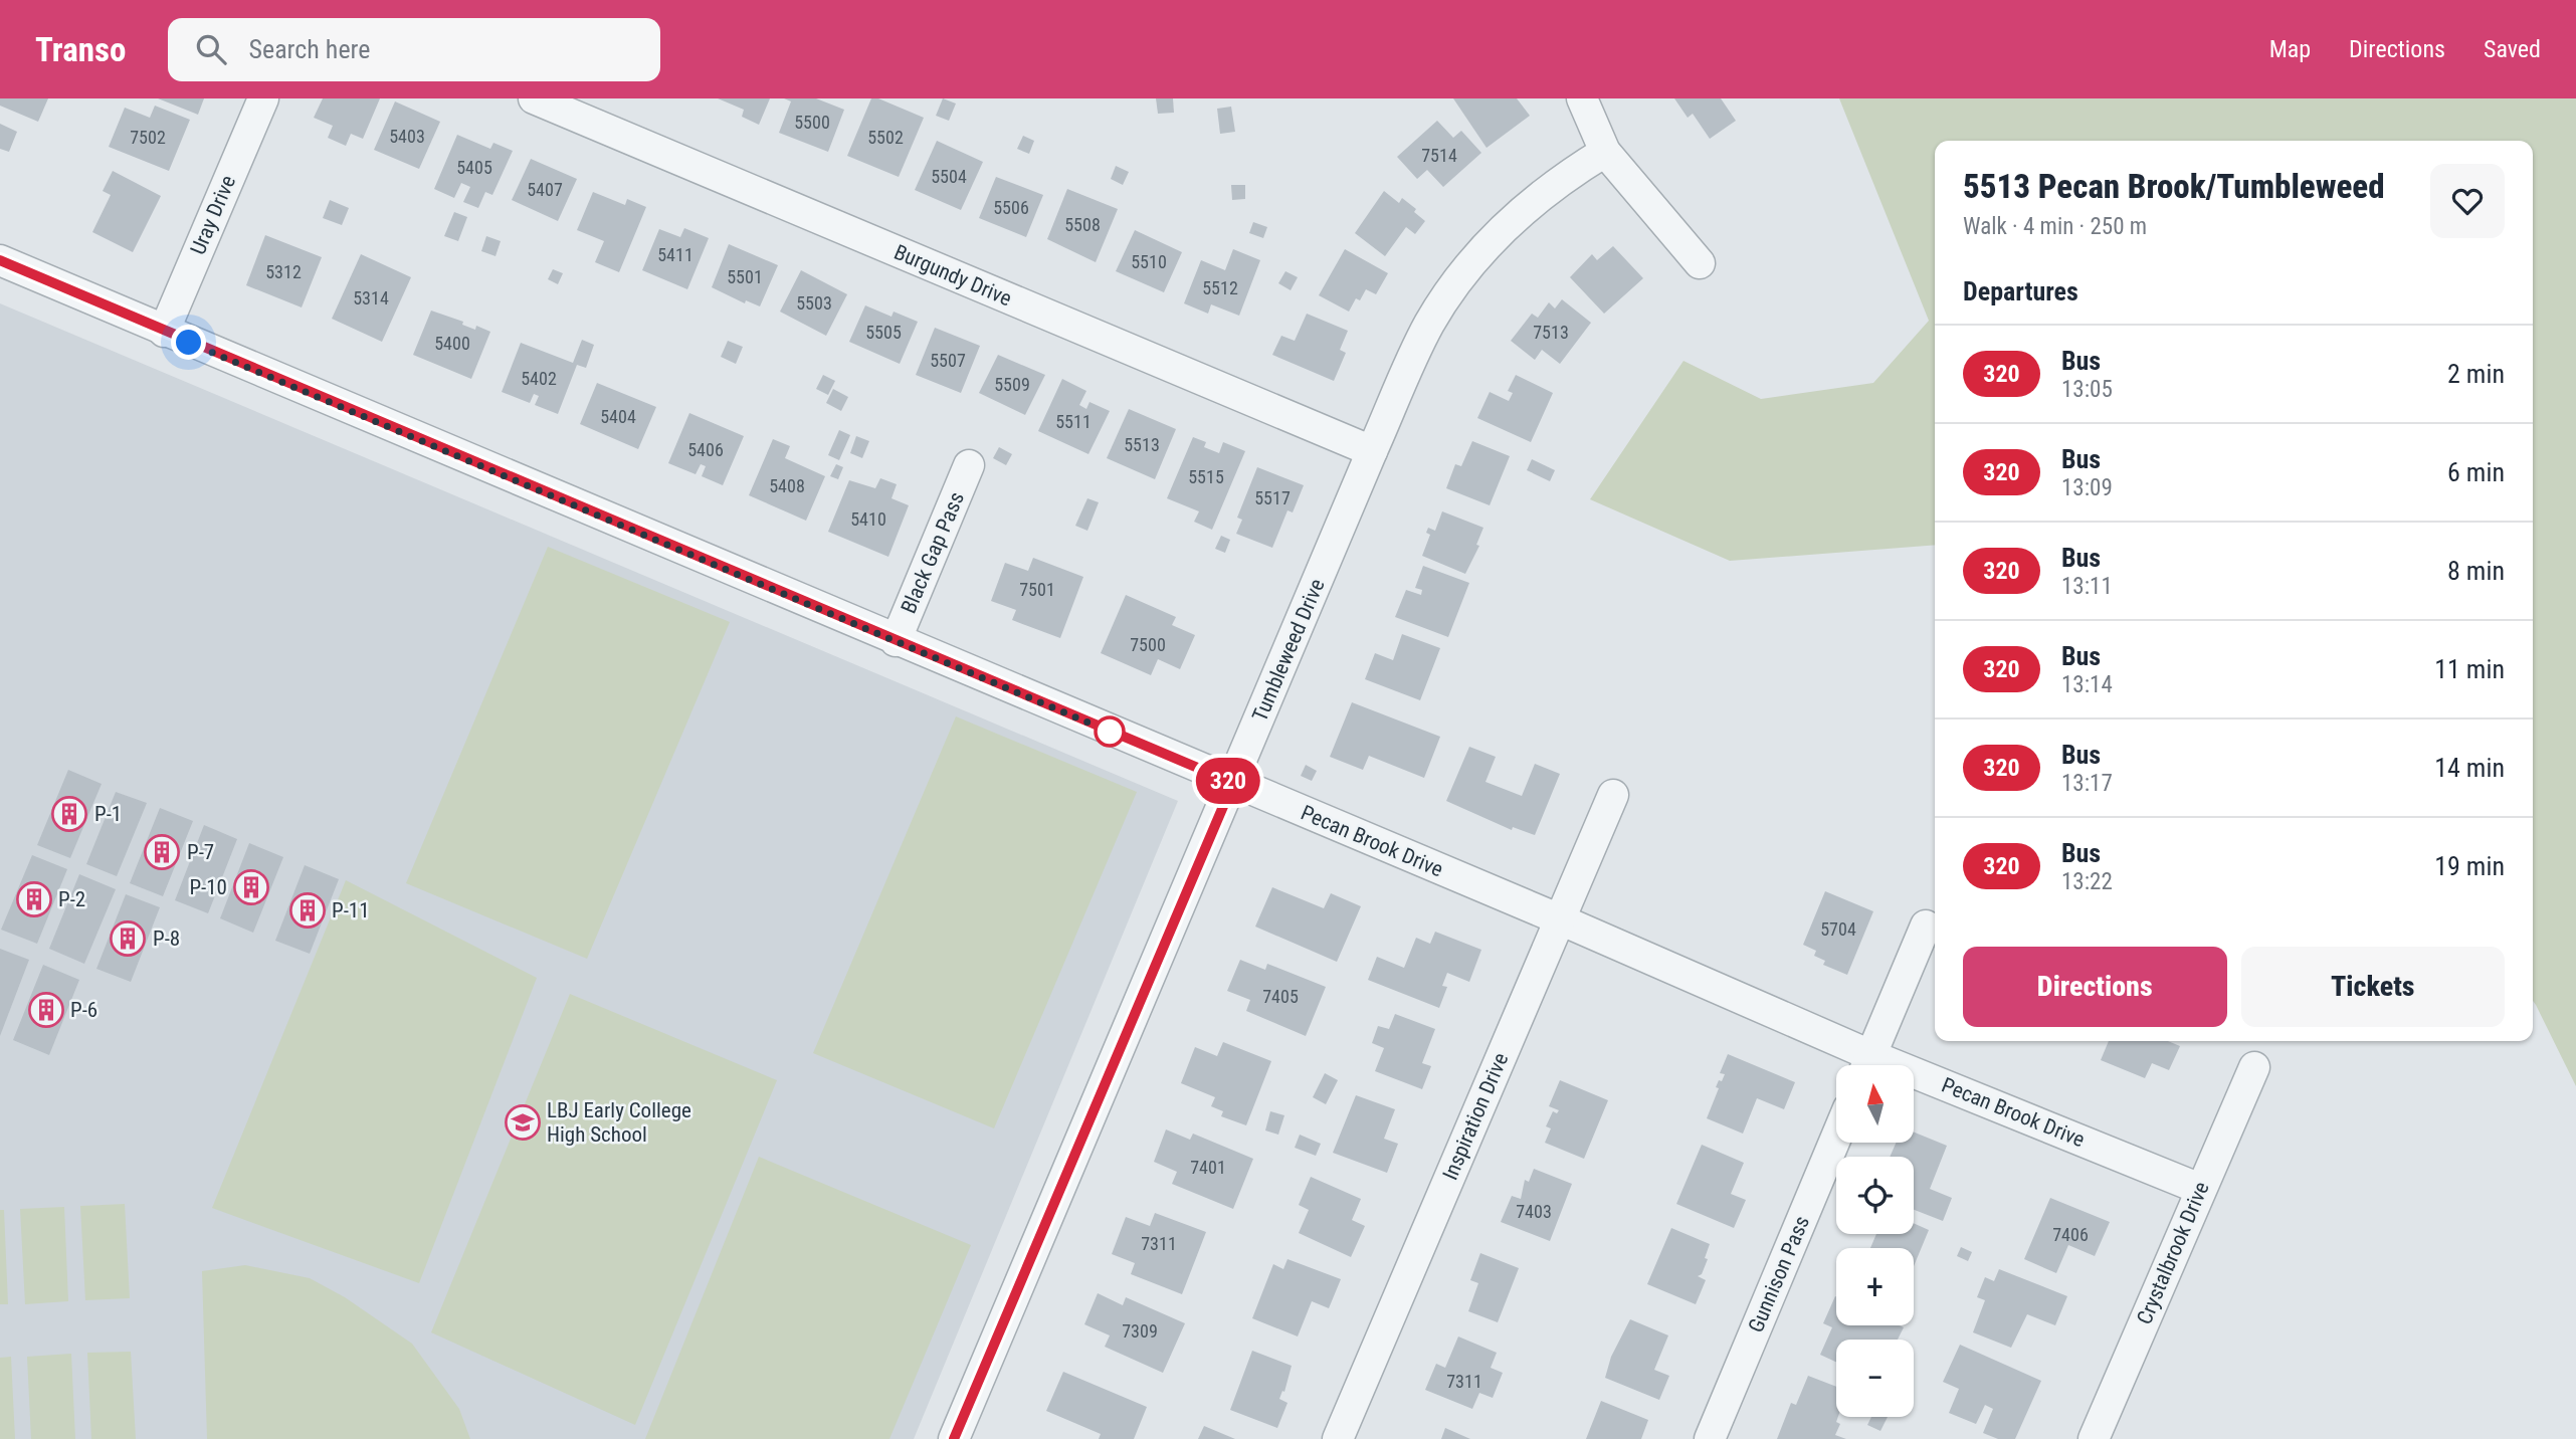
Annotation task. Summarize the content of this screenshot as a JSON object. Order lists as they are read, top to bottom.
{
  "streets": {
    "street": [
      "Uray Drive",
      "Burgundy Drive",
      "Black Gap Pass",
      "Tumbleweed Drive",
      "Pecan Brook Drive",
      "Inspiration Drive",
      "Crystalbrook Drive",
      "Gunnison Pass"
    ]
  },
  "crossings": [
    ["Uray Drive", "Pecan Brook Drive"],
    ["Burgundy Drive", "Tumbleweed Drive"],
    ["Black Gap Pass", "Pecan Brook Drive"],
    ["Tumbleweed Drive", "Pecan Brook Drive"],
    ["Pecan Brook Drive", "Inspiration Drive"],
    ["Pecan Brook Drive", "Crystalbrook Drive"]
  ],
  "places": {
    "building": [
      "P-1",
      "P-7",
      "P-10",
      "P-2",
      "P-11",
      "P-8",
      "P-6"
    ],
    "school or university": ["LBJ Early College High School"]
  },
  "lines": ["bus line 320"],
  "house_numbers": [
    "5500",
    "5403",
    "7502",
    "5502",
    "7514",
    "5405",
    "5504",
    "5407",
    "5506",
    "5508",
    "5411",
    "5510",
    "5312",
    "5501",
    "5512",
    "5314",
    "5503",
    "5505",
    "7513",
    "5400",
    "5507",
    "5402",
    "5509",
    "5404",
    "5511",
    "5513",
    "5406",
    "5515",
    "5408",
    "5517",
    "5410",
    "7501",
    "7500",
    "5704",
    "7405",
    "7401",
    "7403",
    "7406",
    "7311",
    "7309",
    "7311"
  ],
  "north": "top",
  "page": {
    "header": "Transo",
    "search": "Search here",
    "nav": ["Map", "Directions", "Saved"],
    "on_map": "320",
    "heading": [
      ["5513 Pecan Brook/Tumbleweed", "Walk · 4 min · 250 m"],
      "Departures"
    ],
    "list": [
      {
        "mark": "320",
        "name": "Bus",
        "note": "13:05",
        "value": "2 min"
      },
      {
        "mark": "320",
        "name": "Bus",
        "note": "13:09",
        "value": "6 min"
      },
      {
        "mark": "320",
        "name": "Bus",
        "note": "13:11",
        "value": "8 min"
      },
      {
        "mark": "320",
        "name": "Bus",
        "note": "13:14",
        "value": "11 min"
      },
      {
        "mark": "320",
        "name": "Bus",
        "note": "13:17",
        "value": "14 min"
      },
      {
        "mark": "320",
        "name": "Bus",
        "note": "13:22",
        "value": "19 min"
      }
    ],
    "buttons": ["Directions", "Tickets"],
    "map_buttons": ["+", "−"]
  }
}
